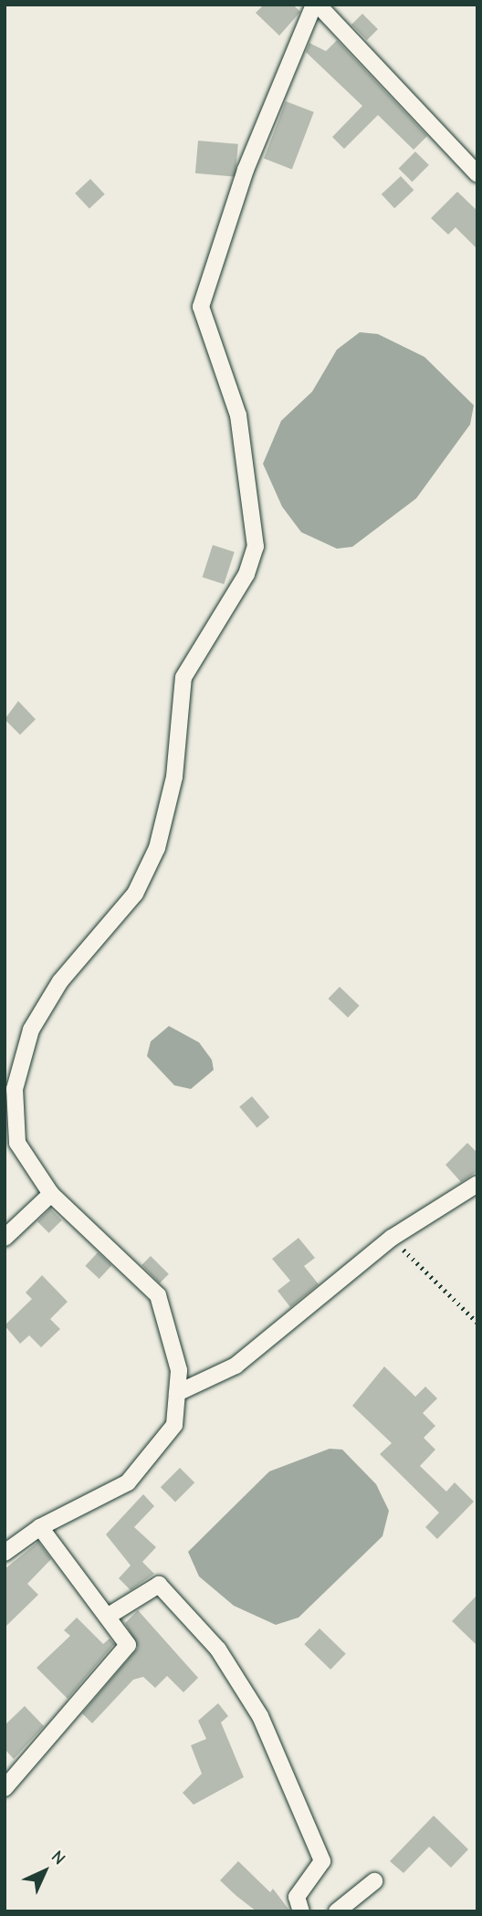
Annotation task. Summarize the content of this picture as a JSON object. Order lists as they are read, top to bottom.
{
  "north": "top right"
}
